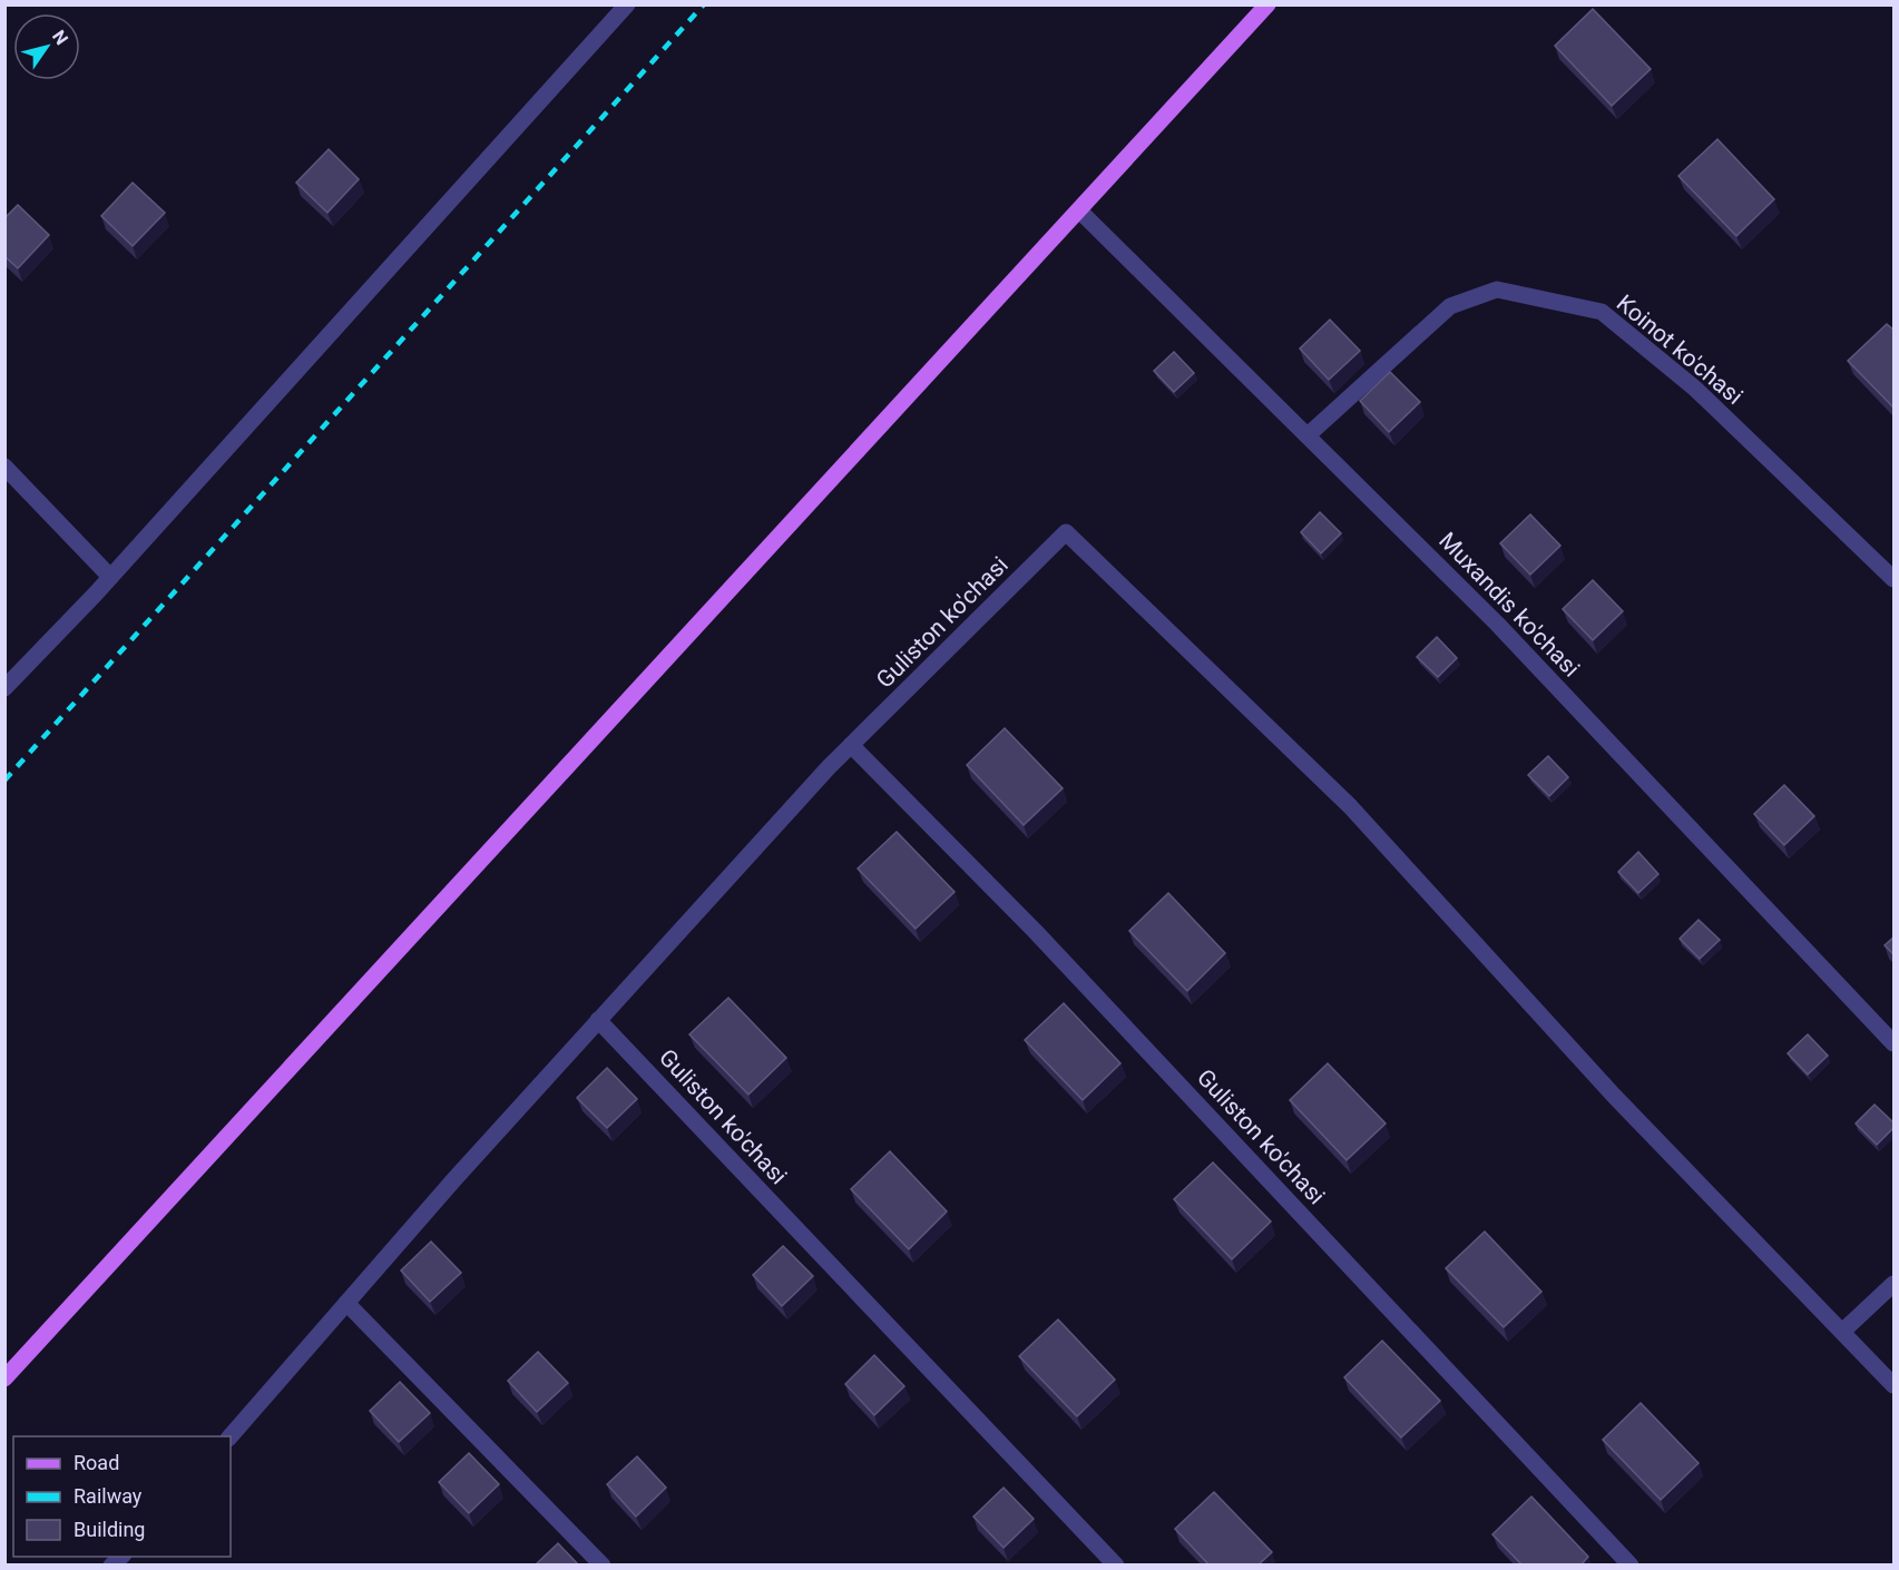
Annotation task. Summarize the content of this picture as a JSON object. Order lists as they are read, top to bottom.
{
  "streets": {
    "street": ["Koinot ko'chasi", "Muxandis ko'chasi", "Guliston ko'chasi"]
  },
  "crossings": [
    ["Koinot ko'chasi", "Muxandis ko'chasi"]
  ],
  "legend": ["Road", "Railway", "Building"],
  "north": "top right"
}
